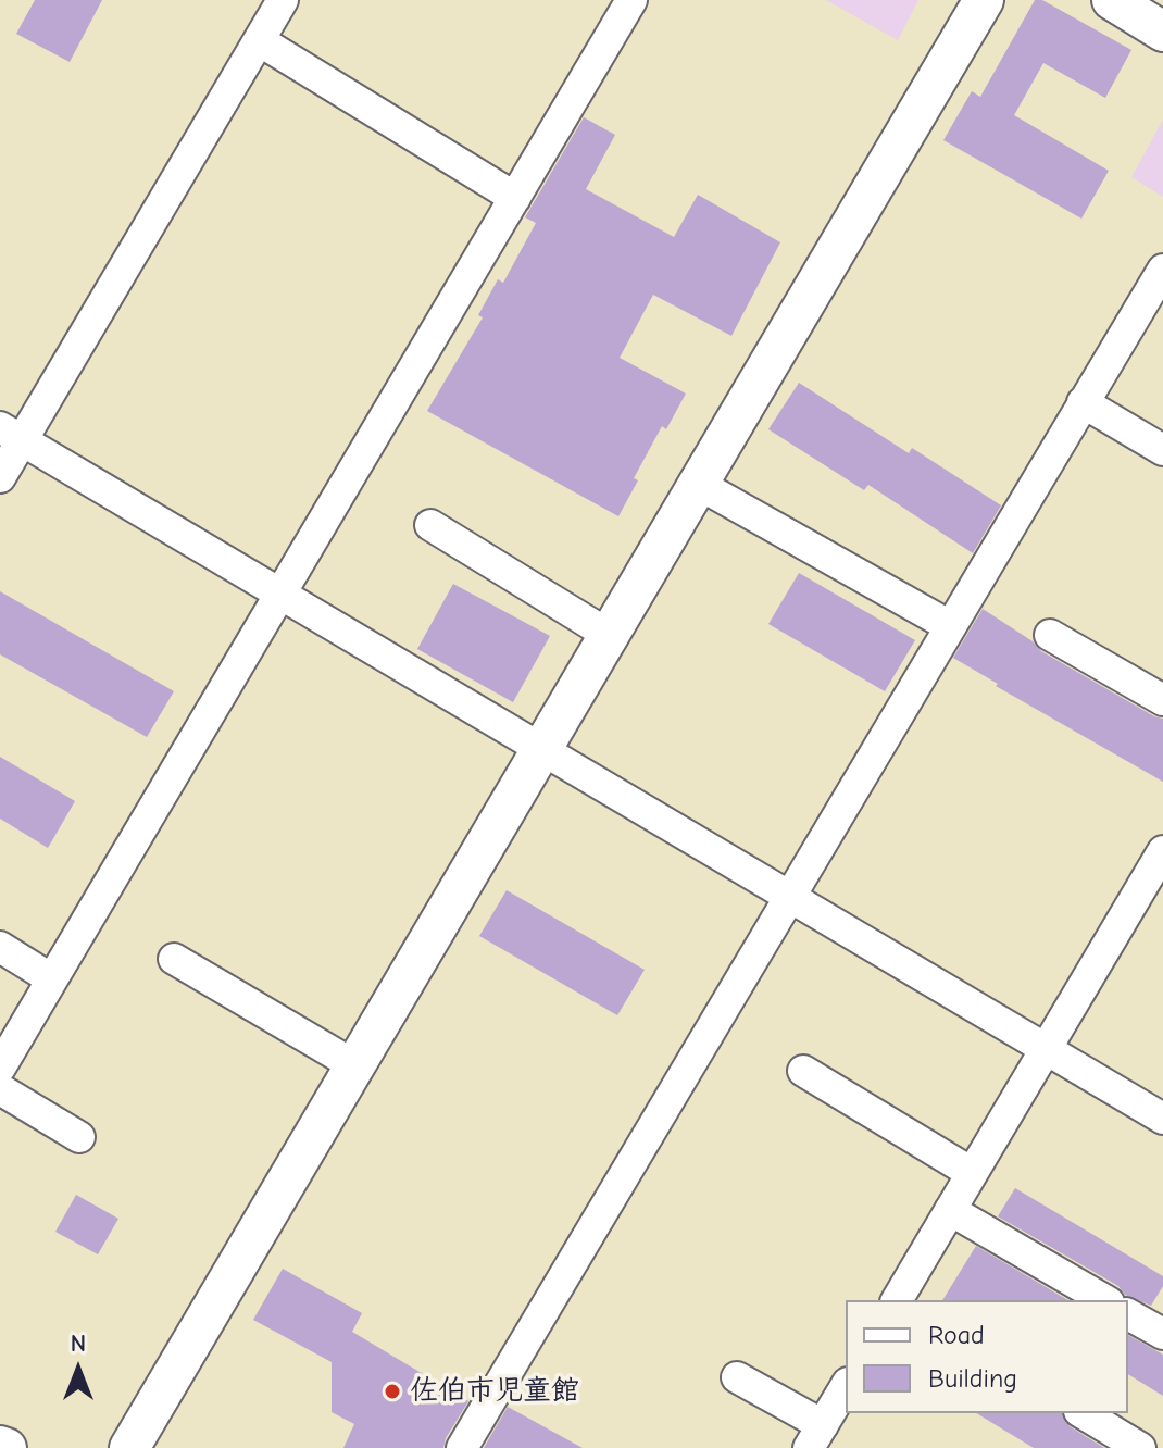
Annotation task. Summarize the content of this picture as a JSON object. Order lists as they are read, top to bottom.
{
  "places": ["佐伯市児童館"],
  "legend": ["Road", "Building"],
  "north": "top"
}
